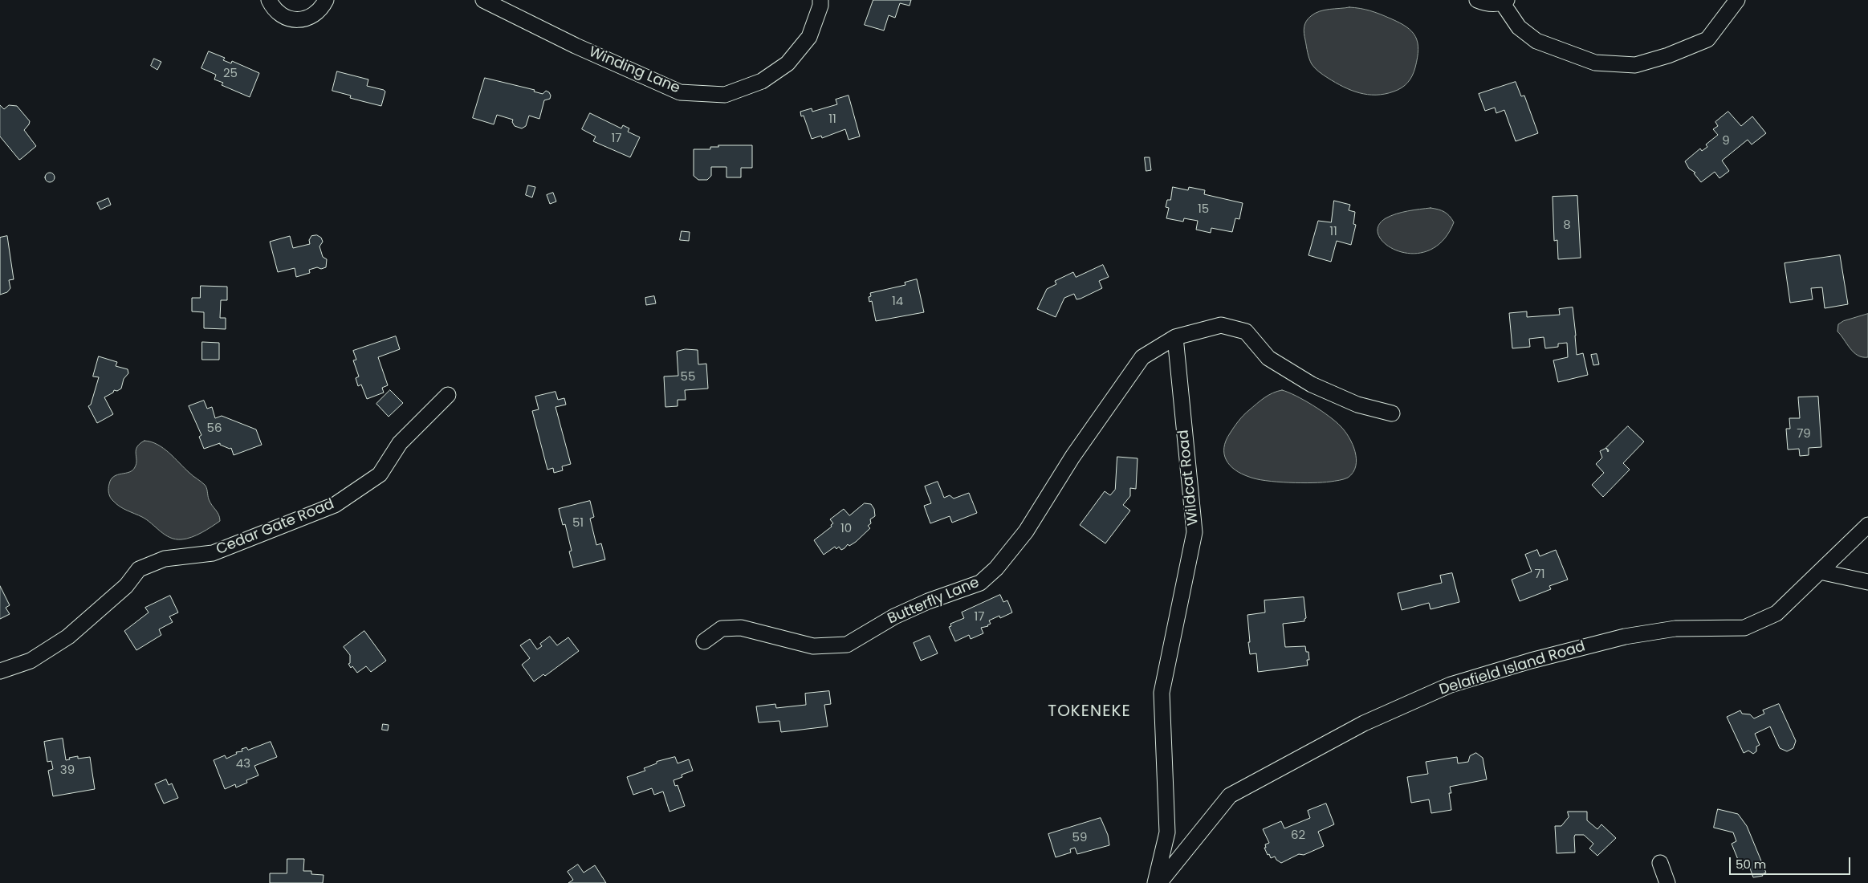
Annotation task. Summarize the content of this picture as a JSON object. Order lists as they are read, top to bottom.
{
  "streets": {
    "street": [
      "Winding Lane",
      "Wildcat Road",
      "Cedar Gate Road",
      "Butterfly Lane",
      "Delafield Island Road"
    ]
  },
  "crossings": [
    ["Wildcat Road", "Butterfly Lane"]
  ],
  "districts": ["TOKENEKE"],
  "house_numbers": [
    "25",
    "11",
    "17",
    "9",
    "15",
    "8",
    "11",
    "14",
    "55",
    "56",
    "79",
    "51",
    "10",
    "71",
    "17",
    "43",
    "39",
    "62",
    "59"
  ],
  "scale_bar": "50 m"
}
